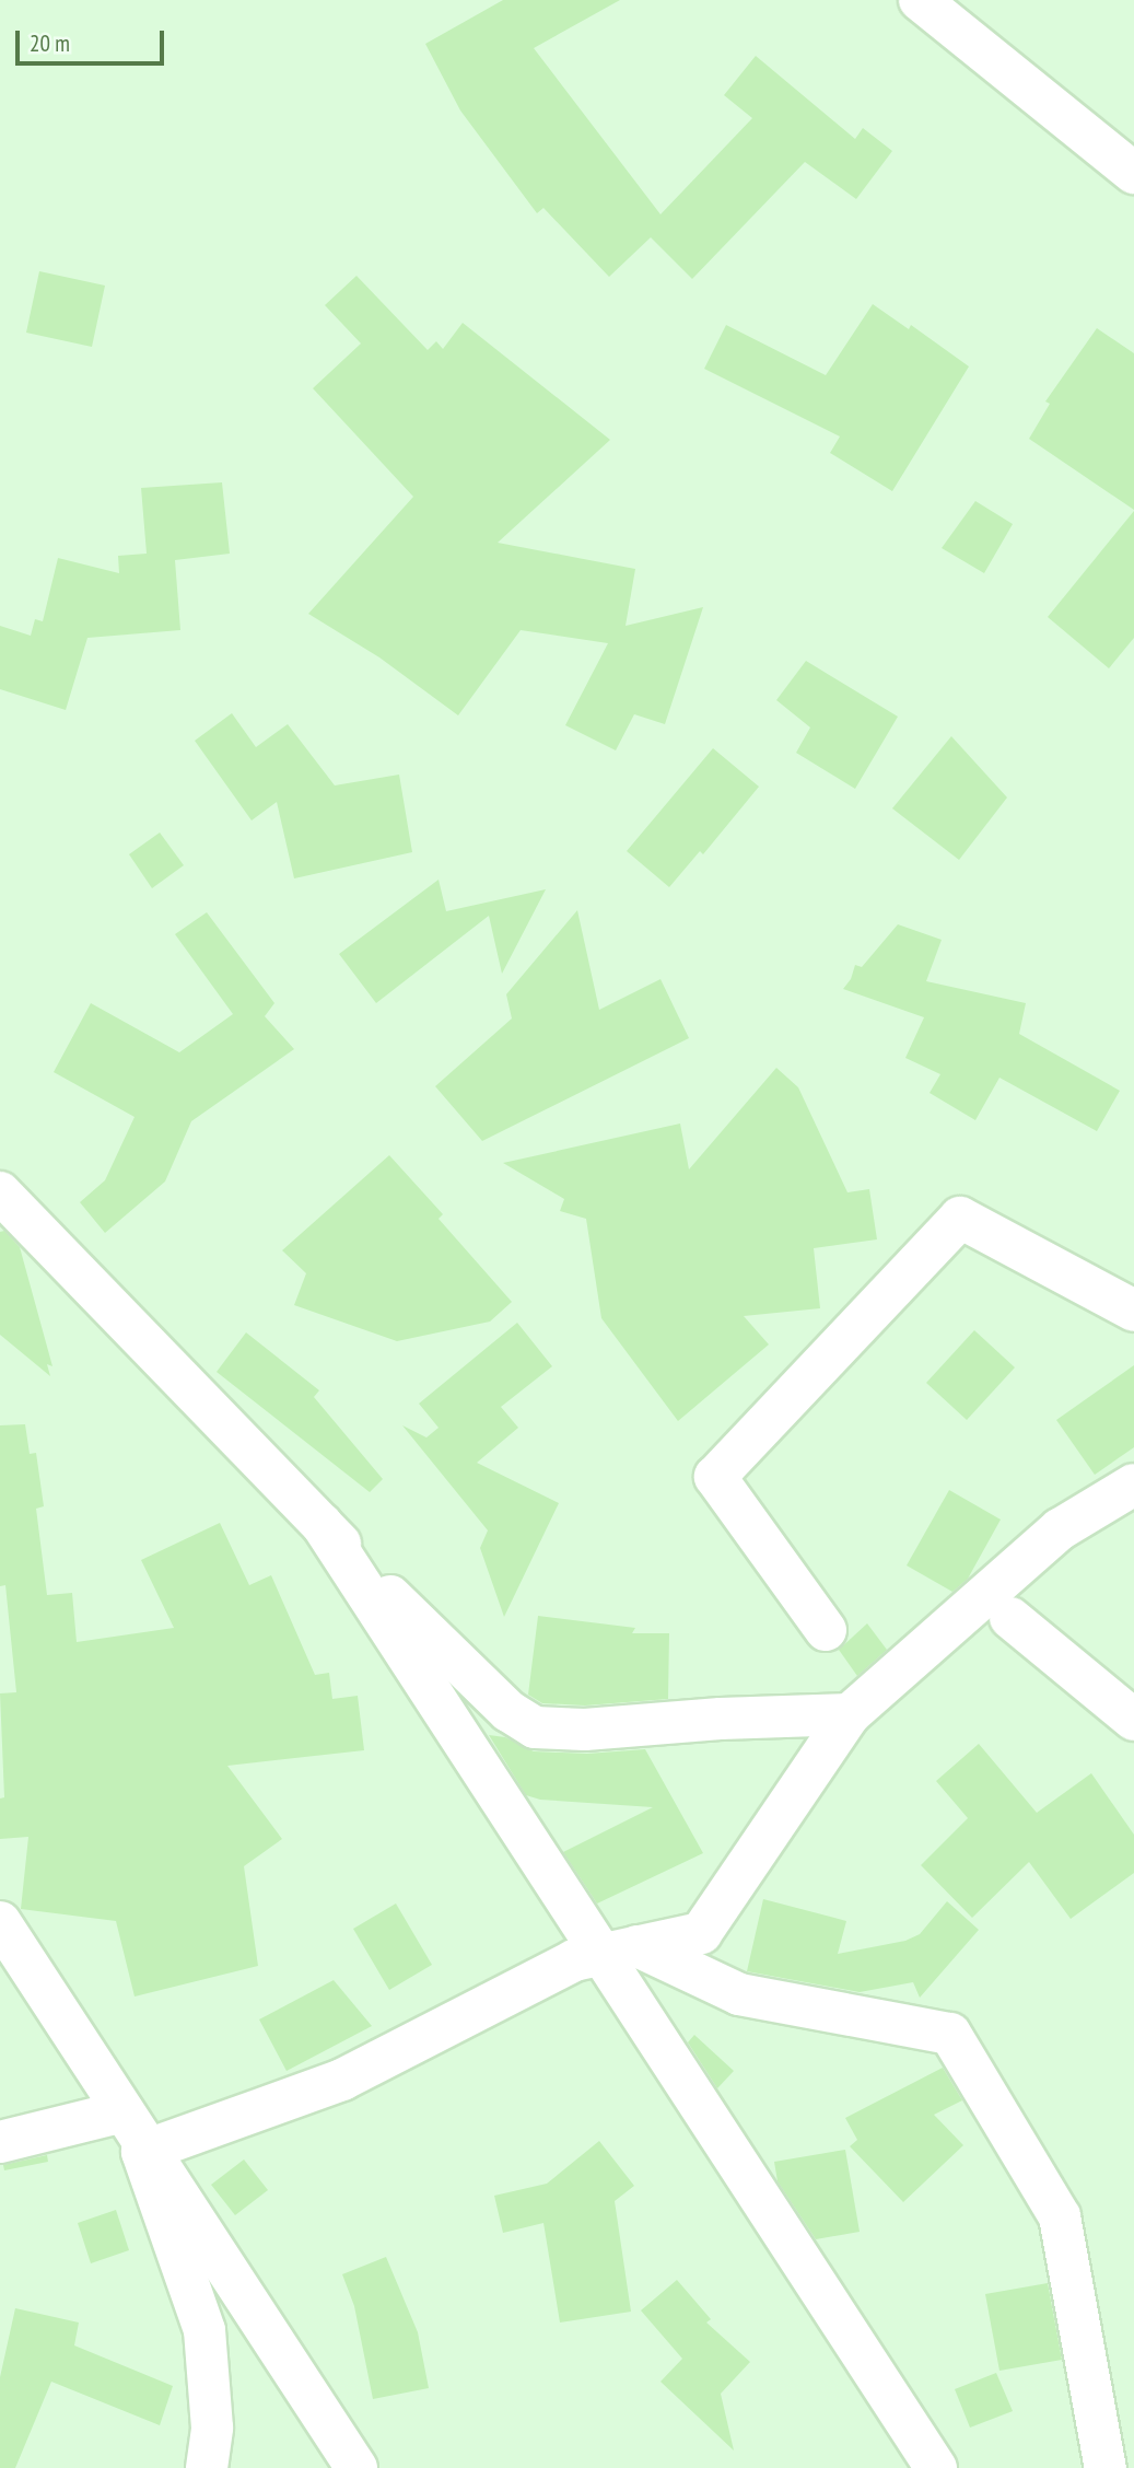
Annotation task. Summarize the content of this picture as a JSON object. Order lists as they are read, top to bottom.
{
  "scale_bar": "20 m"
}
